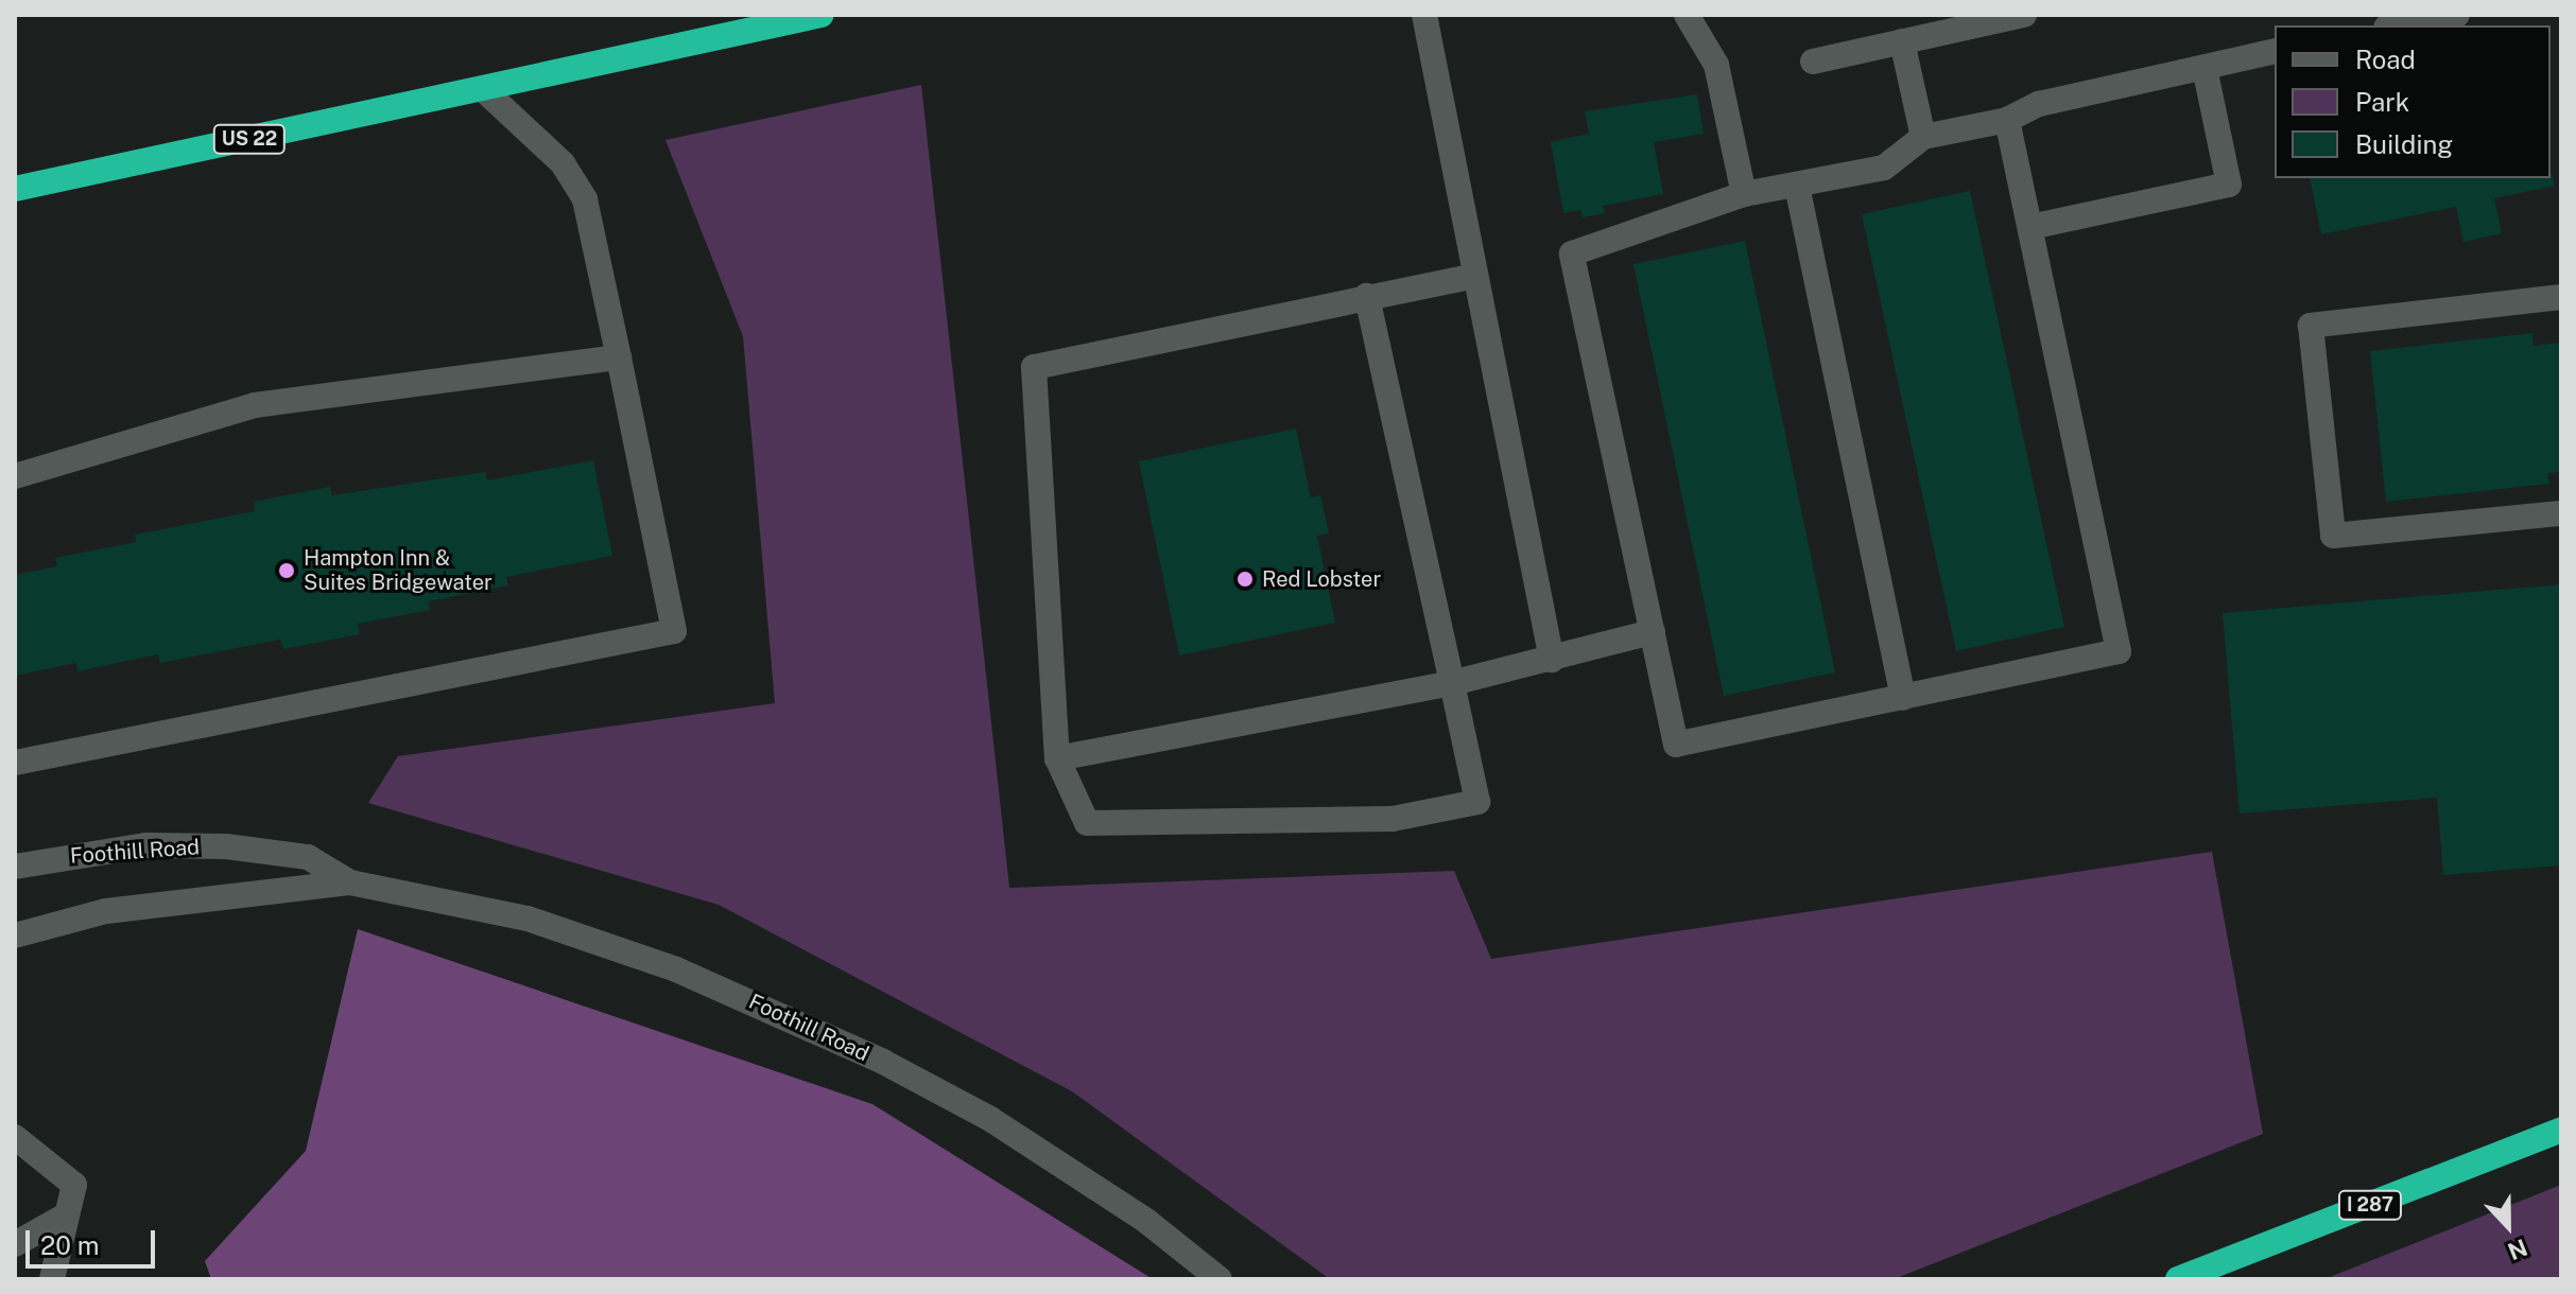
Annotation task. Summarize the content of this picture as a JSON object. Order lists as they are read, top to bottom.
{
  "streets": {
    "highway": ["US 22", "I 287"],
    "street": ["Foothill Road"]
  },
  "places": ["Hampton Inn & Suites Bridgewater", "Red Lobster"],
  "legend": ["Road", "Park", "Building"],
  "scale_bar": "20 m",
  "north": "bottom"
}
